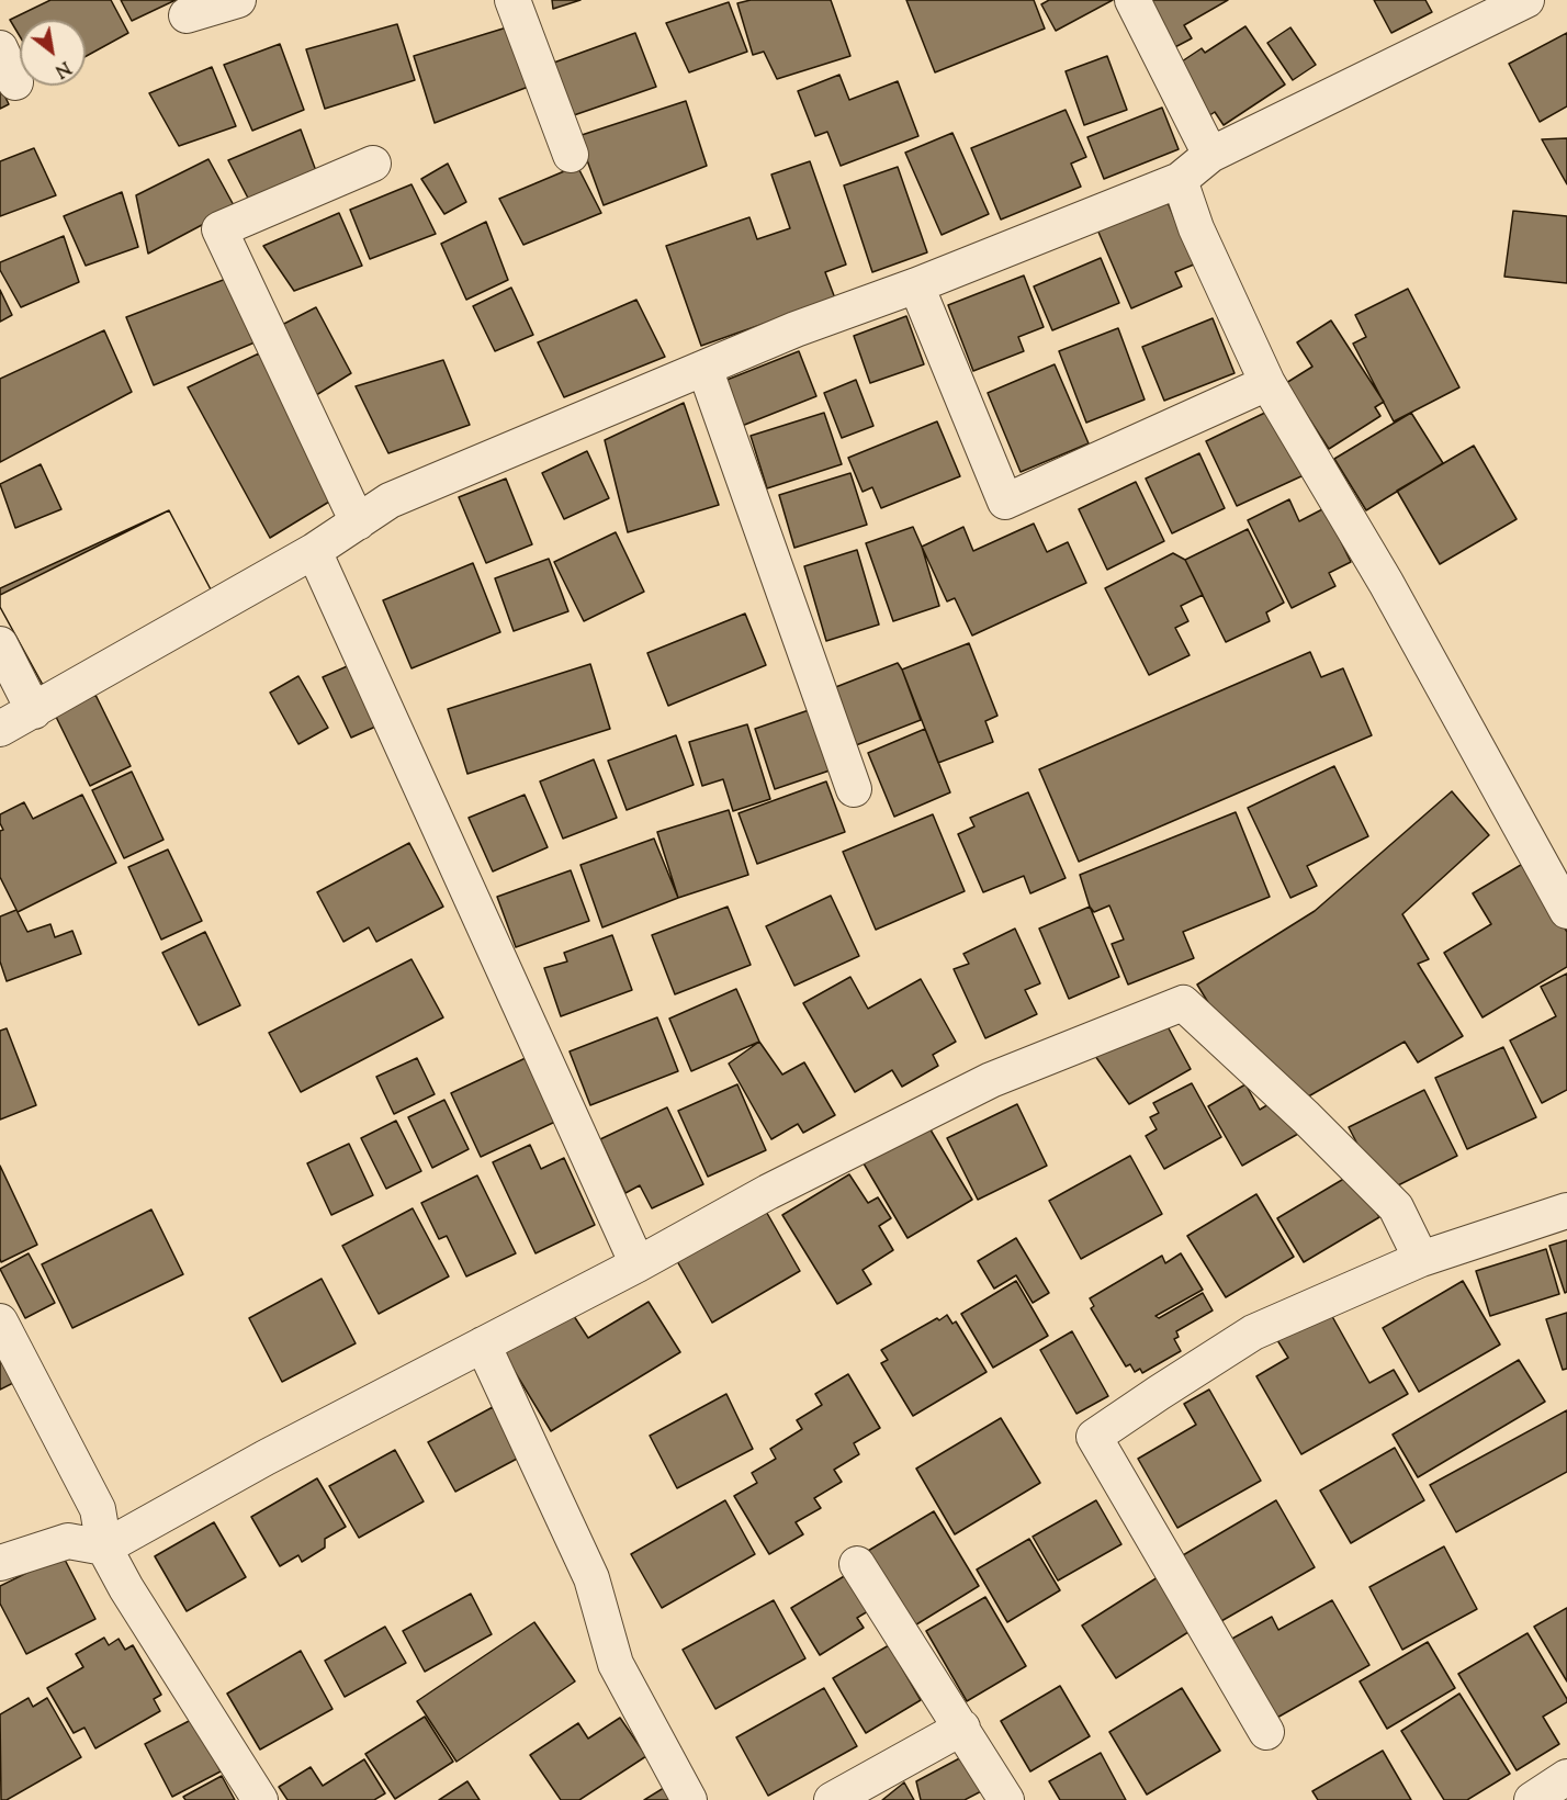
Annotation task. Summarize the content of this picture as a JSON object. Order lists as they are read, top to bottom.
{
  "north": "bottom right"
}
